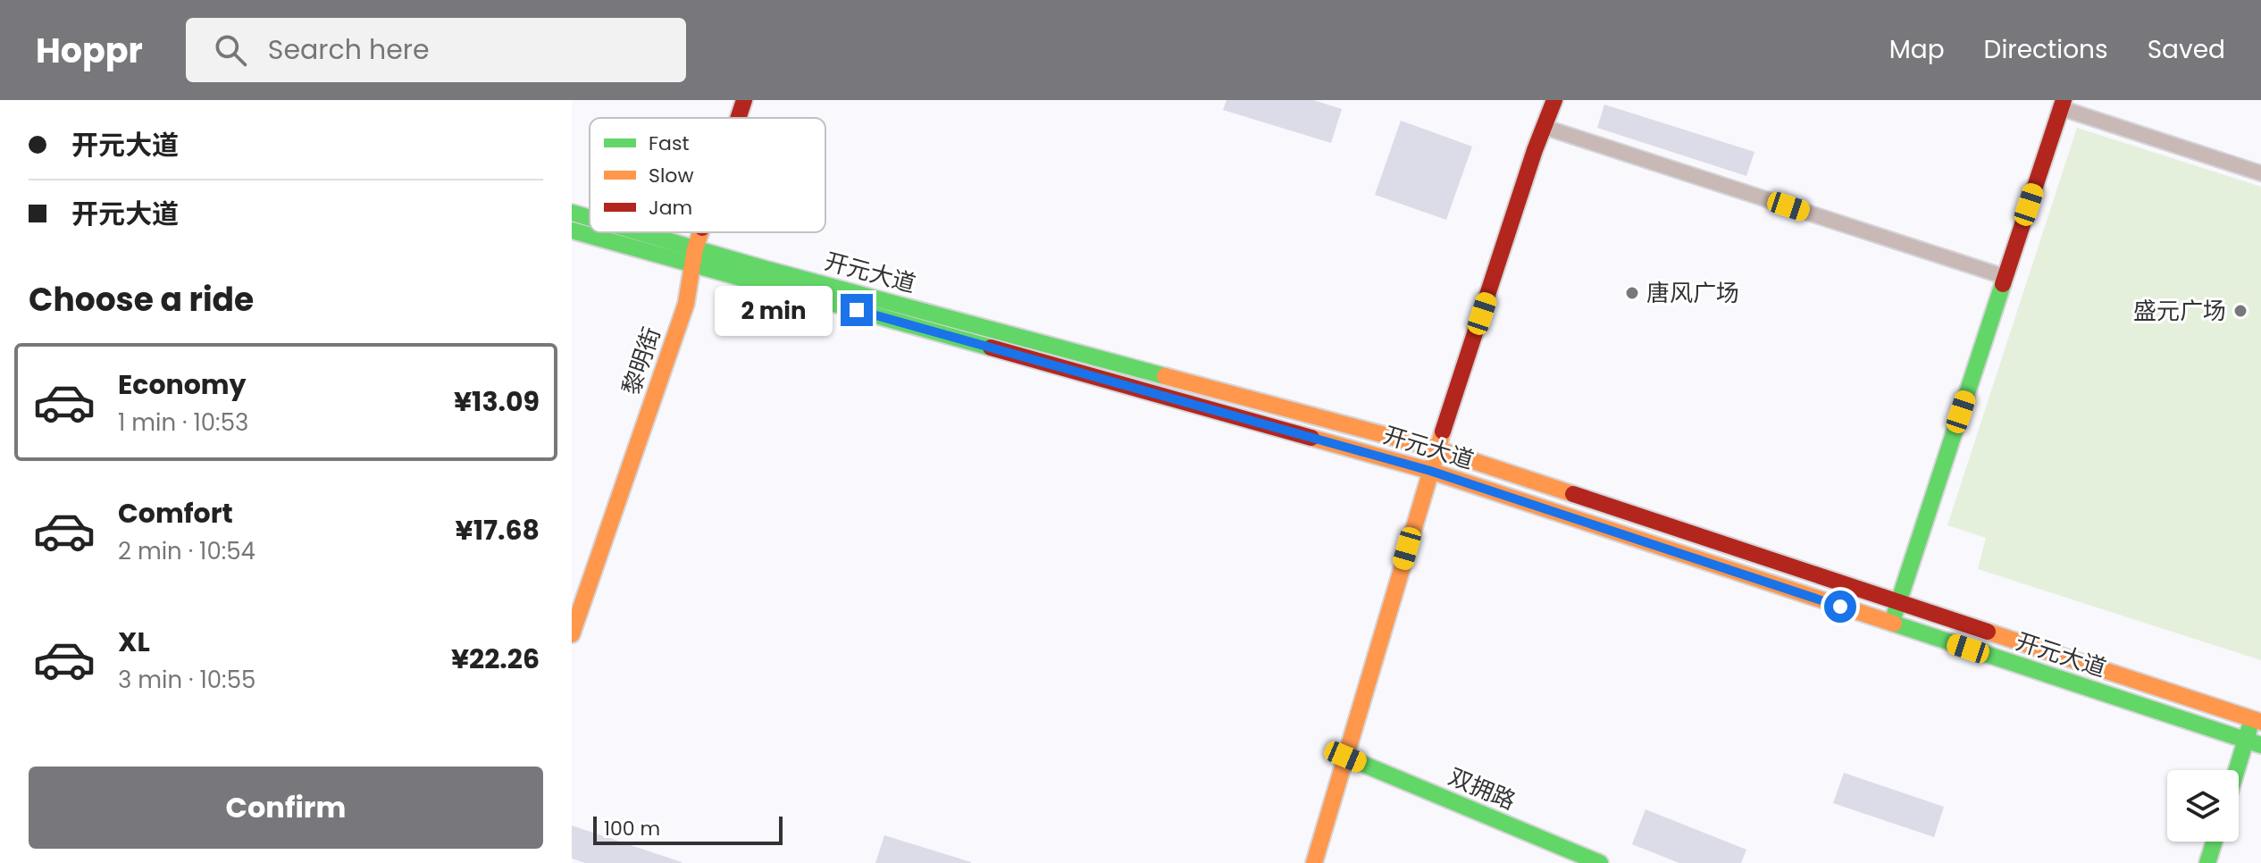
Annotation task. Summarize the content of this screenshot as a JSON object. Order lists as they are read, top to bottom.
{
  "streets": {
    "main road": ["开元大道", "黎明街", "双拥路"]
  },
  "crossings": [
    ["开元大道", "黎明街"]
  ],
  "places": ["唐风广场", "盛元广场"],
  "legend": ["Fast", "Slow", "Jam"],
  "scale_bar": "100 m",
  "page": {
    "header": "Hoppr",
    "search": "Search here",
    "nav": ["Map", "Directions", "Saved"],
    "banner": ["开元大道", "开元大道"],
    "heading": "Choose a ride",
    "bubble": "2 min",
    "list": [
      {
        "name": "Economy",
        "note": "1 min · 10:53",
        "value": "¥13.09"
      },
      {
        "name": "Comfort",
        "note": "2 min · 10:54",
        "value": "¥17.68"
      },
      {
        "name": "XL",
        "note": "3 min · 10:55",
        "value": "¥22.26"
      }
    ],
    "buttons": "Confirm",
    "scale": "100 m"
  }
}
